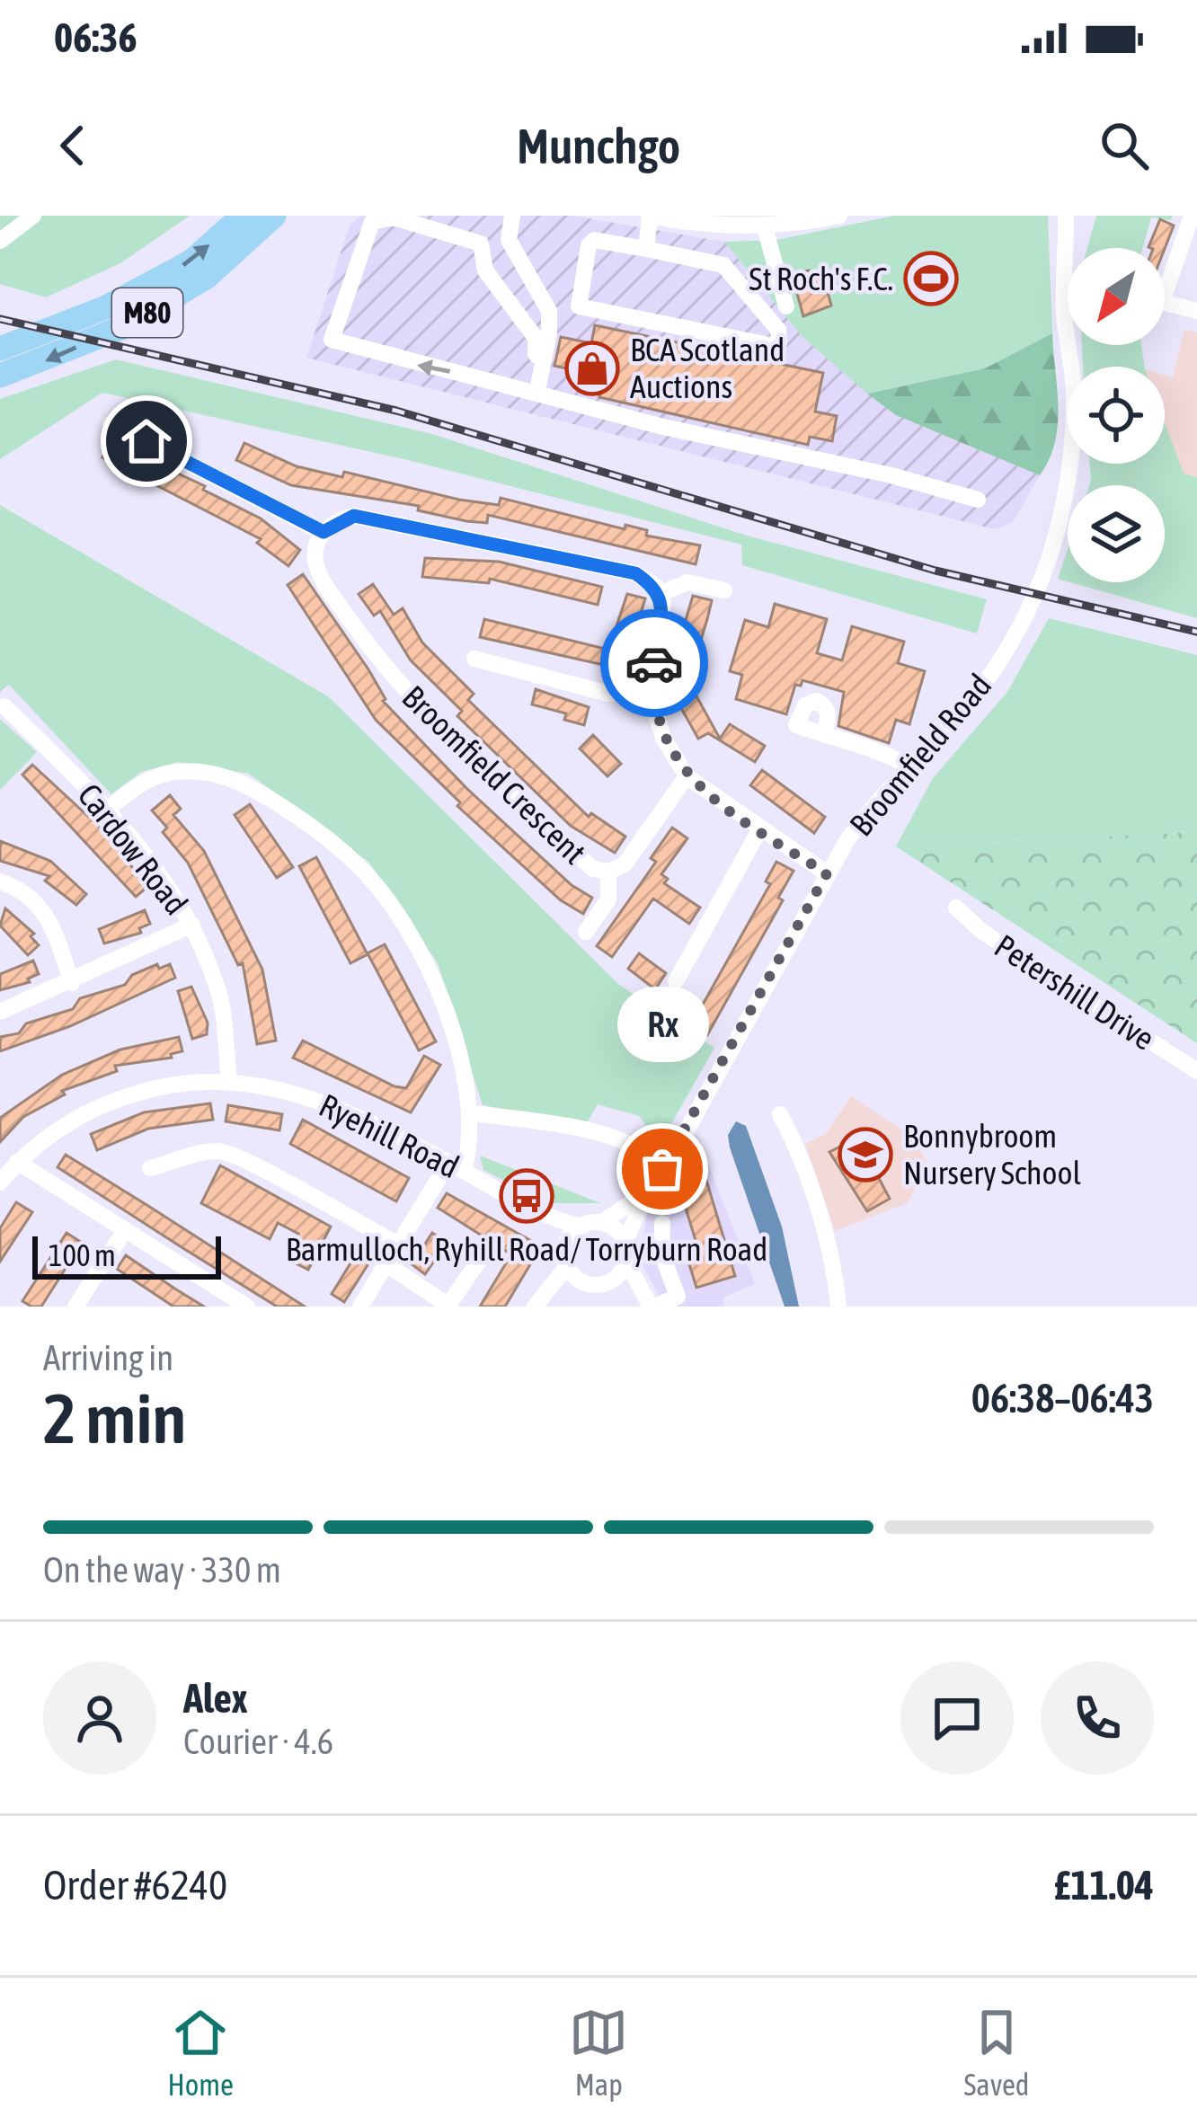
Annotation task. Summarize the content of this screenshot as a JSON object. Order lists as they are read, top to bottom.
{
  "streets": {
    "highway": ["M80"],
    "street": [
      "Broomfield Road",
      "Broomfield Crescent",
      "Cardow Road",
      "Petershill Drive",
      "Ryehill Road"
    ]
  },
  "crossings": [
    ["Broomfield Road", "Ryehill Road"],
    ["Cardow Road", "Ryehill Road"]
  ],
  "places": {
    "sports": ["St Roch's F.C."],
    "shop": ["BCA Scotland Auctions"],
    "school or university": ["Bonnybroom Nursery School"],
    "other": ["Rx"],
    "bus stop": ["Barmulloch, Ryhill Road/ Torryburn Road"]
  },
  "scale_bar": "100 m",
  "north": "bottom left",
  "page": {
    "status": "06:36",
    "header": "Munchgo",
    "bubble": "Rx",
    "scale": "100 m",
    "heading": ["2 min", "Arriving in", "06:38–06:43"],
    "panel": [
      "Alex",
      "Courier · 4.6",
      "Order #6240",
      "£11.04"
    ],
    "bar": "On the way · 330 m",
    "tabs": ["Home", "Map", "Saved"]
  }
}
